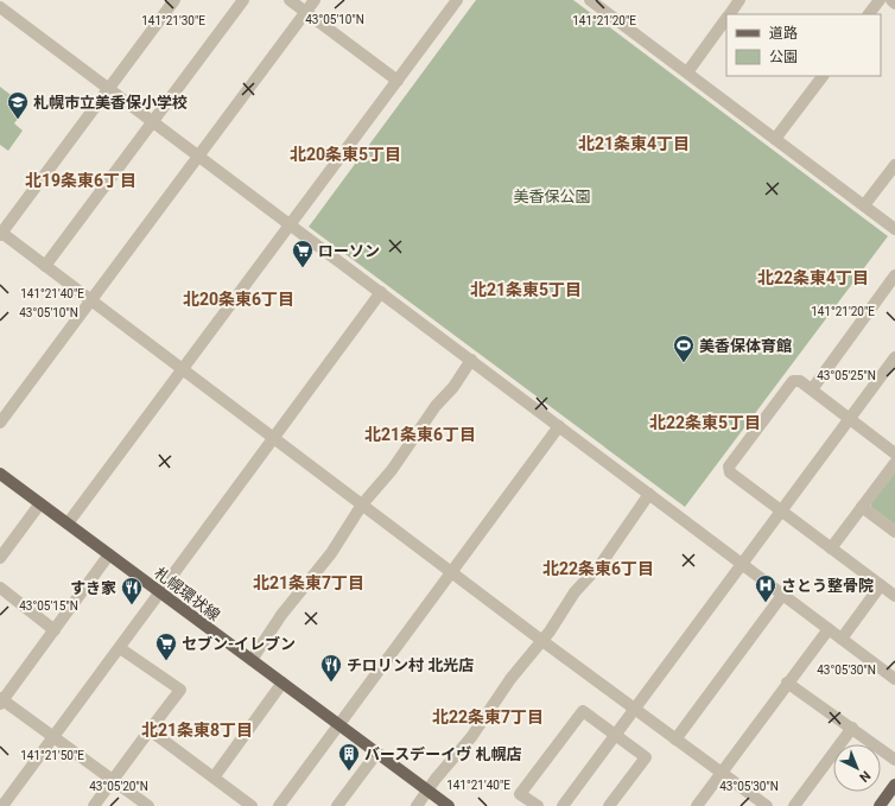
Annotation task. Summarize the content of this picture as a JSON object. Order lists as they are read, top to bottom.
{
  "streets": {
    "main road": ["札幌環状線"]
  },
  "districts": [
    "北21条東4丁目",
    "北20条東5丁目",
    "北19条東6丁目",
    "北22条東4丁目",
    "北21条東5丁目",
    "北20条東6丁目",
    "北22条東5丁目",
    "北21条東6丁目",
    "北22条東6丁目",
    "北21条東7丁目",
    "北22条東7丁目",
    "北21条東8丁目"
  ],
  "parks": ["美香保公園"],
  "places": {
    "school or university": ["札幌市立美香保小学校"],
    "supermarket": ["ローソン", "セブン-イレブン"],
    "sports": ["美香保体育館"],
    "hospital": ["さとう整骨院"],
    "restaurant": ["すき家", "チロリン村 北光店"],
    "building": ["バースデーイヴ 札幌店"]
  },
  "legend": ["道路", "公園"],
  "north": "bottom right",
  "coordinates": [
    "43°05'10\"N",
    "141°21'30\"E",
    "141°21'20\"E",
    "141°21'40\"E",
    "43°05'25\"N",
    "43°05'15\"N",
    "43°05'30\"N",
    "141°21'50\"E",
    "43°05'20\"N"
  ]
}
